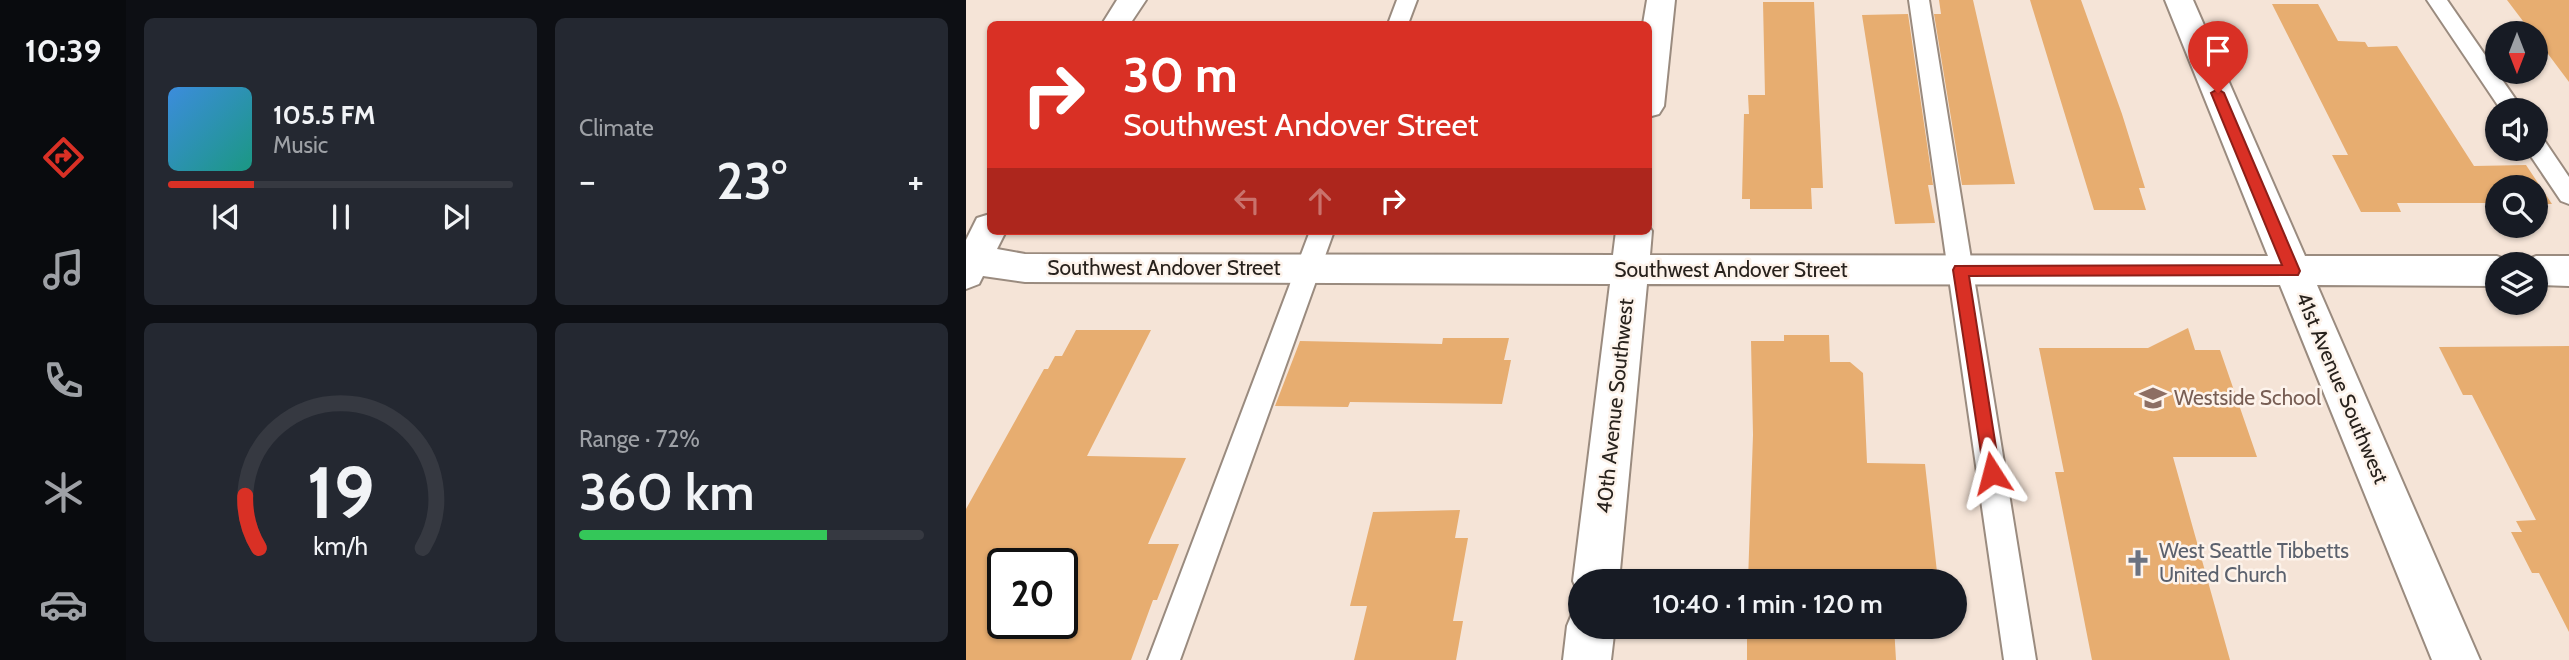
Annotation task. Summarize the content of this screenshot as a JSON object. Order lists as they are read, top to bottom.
{
  "streets": {
    "street": ["Southwest Andover Street", "41st Avenue Southwest", "40th Avenue Southwest"]
  },
  "crossings": [
    ["Southwest Andover Street", "41st Avenue Southwest"],
    ["Southwest Andover Street", "40th Avenue Southwest"]
  ],
  "places": {
    "school or university": ["Westside School"],
    "church": ["West Seattle Tibbetts United Church"]
  },
  "north": "bottom",
  "page": {
    "tabs": "10:39",
    "tile": [
      "Climate",
      ["Range · 72%", "360 km"]
    ],
    "turn": ["30 m", "Southwest Andover Street"],
    "song": ["105.5 FM", "Music"],
    "heat": ["−", "23°", "+"],
    "limit": "20",
    "trip": "10:40 · 1 min · 120 m",
    "gauge": ["19", "km/h"]
  }
}
